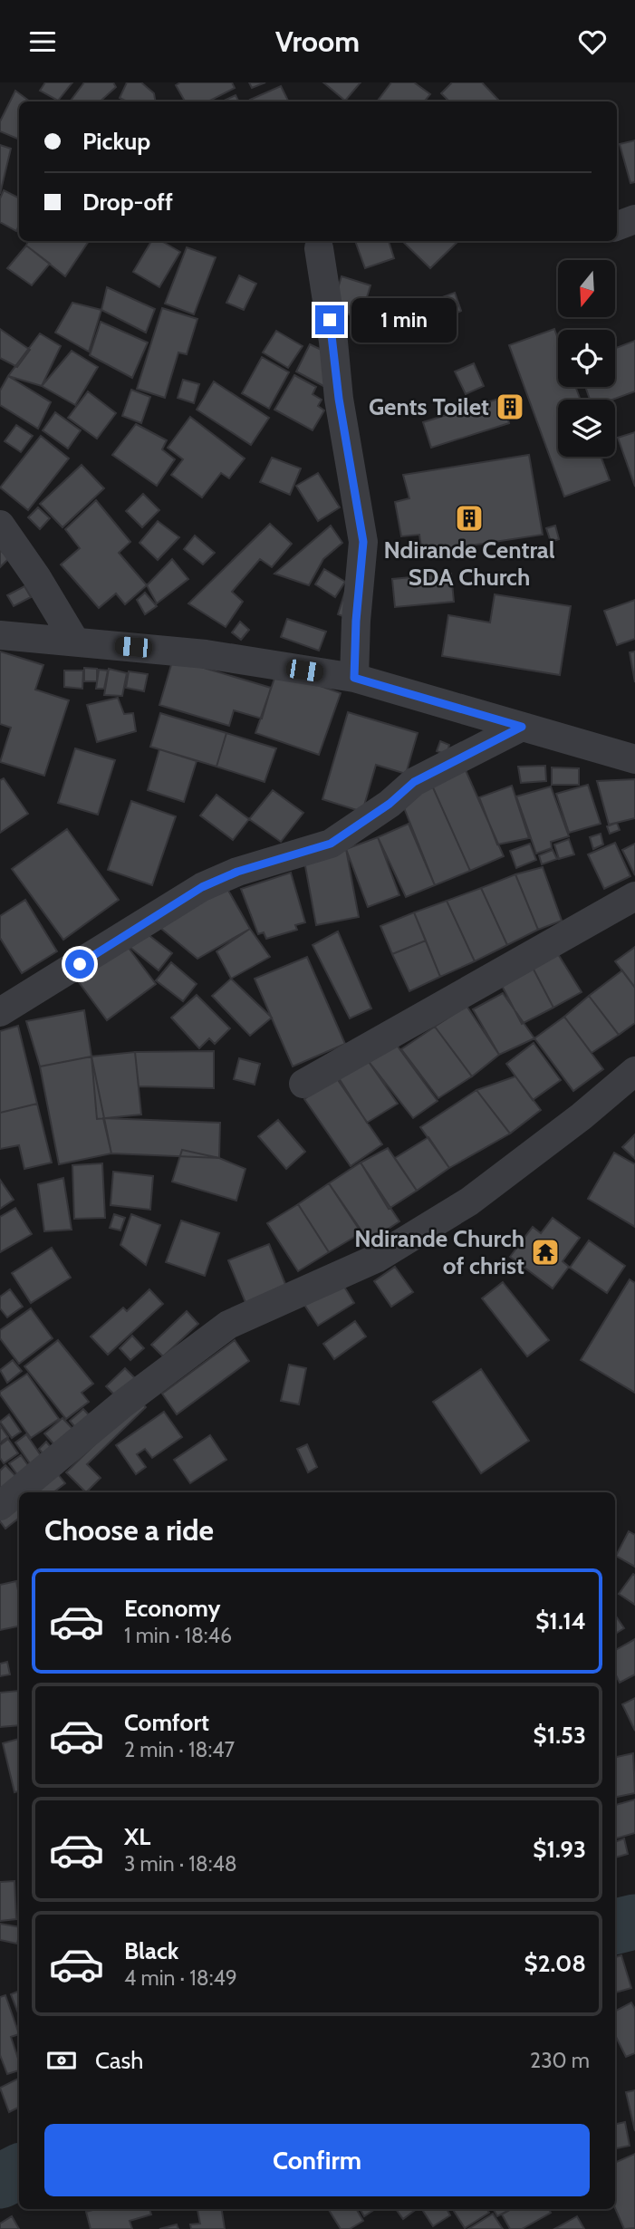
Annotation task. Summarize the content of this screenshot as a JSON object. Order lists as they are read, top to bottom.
{
  "places": {
    "building": ["Gents Toilet", "Ndirande Central SDA Church"],
    "temple": ["Ndirande Church of christ"]
  },
  "north": "bottom",
  "page": {
    "header": "Vroom",
    "banner": ["Pickup", "Drop-off"],
    "bubble": "1 min",
    "heading": "Choose a ride",
    "list": [
      {
        "name": "Economy",
        "note": "1 min · 18:46",
        "value": "$1.14"
      },
      {
        "name": "Comfort",
        "note": "2 min · 18:47",
        "value": "$1.53"
      },
      {
        "name": "XL",
        "note": "3 min · 18:48",
        "value": "$1.93"
      },
      {
        "name": "Black",
        "note": "4 min · 18:49",
        "value": "$2.08"
      }
    ],
    "pay": ["Cash", "230 m"],
    "buttons": "Confirm"
  }
}
